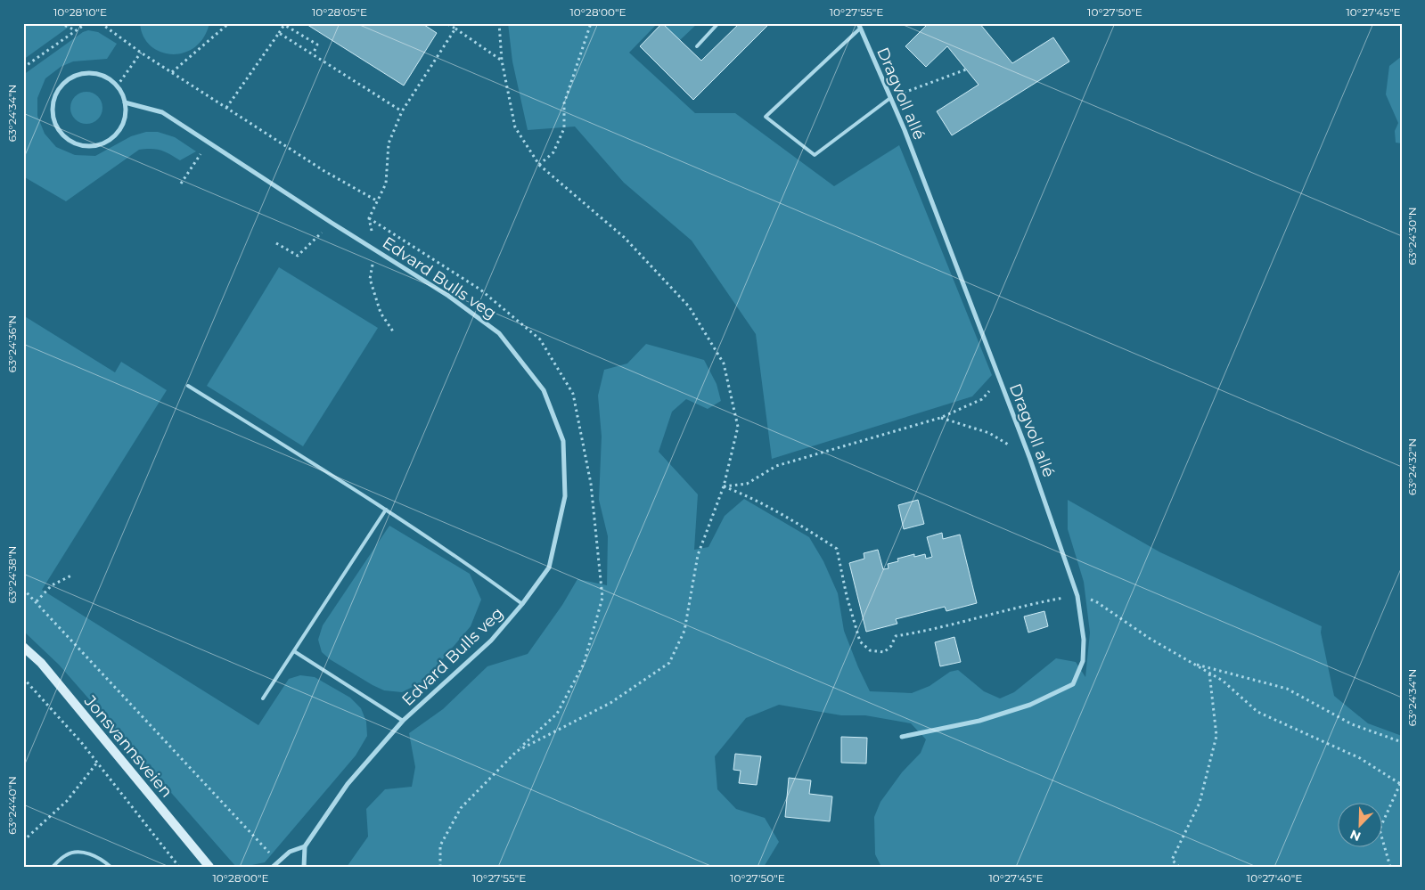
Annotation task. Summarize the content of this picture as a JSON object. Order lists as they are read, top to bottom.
{
  "streets": {
    "main road": ["Jonsvannsveien"],
    "street": ["Dragvoll allé", "Edvard Bulls veg"]
  },
  "north": "bottom left",
  "coordinates": [
    "10°28'10\"E",
    "10°28'05\"E",
    "10°28'00\"E",
    "10°27'55\"E",
    "10°27'50\"E",
    "10°27'45\"E",
    "63°24'34\"N",
    "63°24'30\"N",
    "63°24'36\"N",
    "63°24'32\"N",
    "63°24'38\"N",
    "63°24'40\"N",
    "10°27'40\"E"
  ]
}
